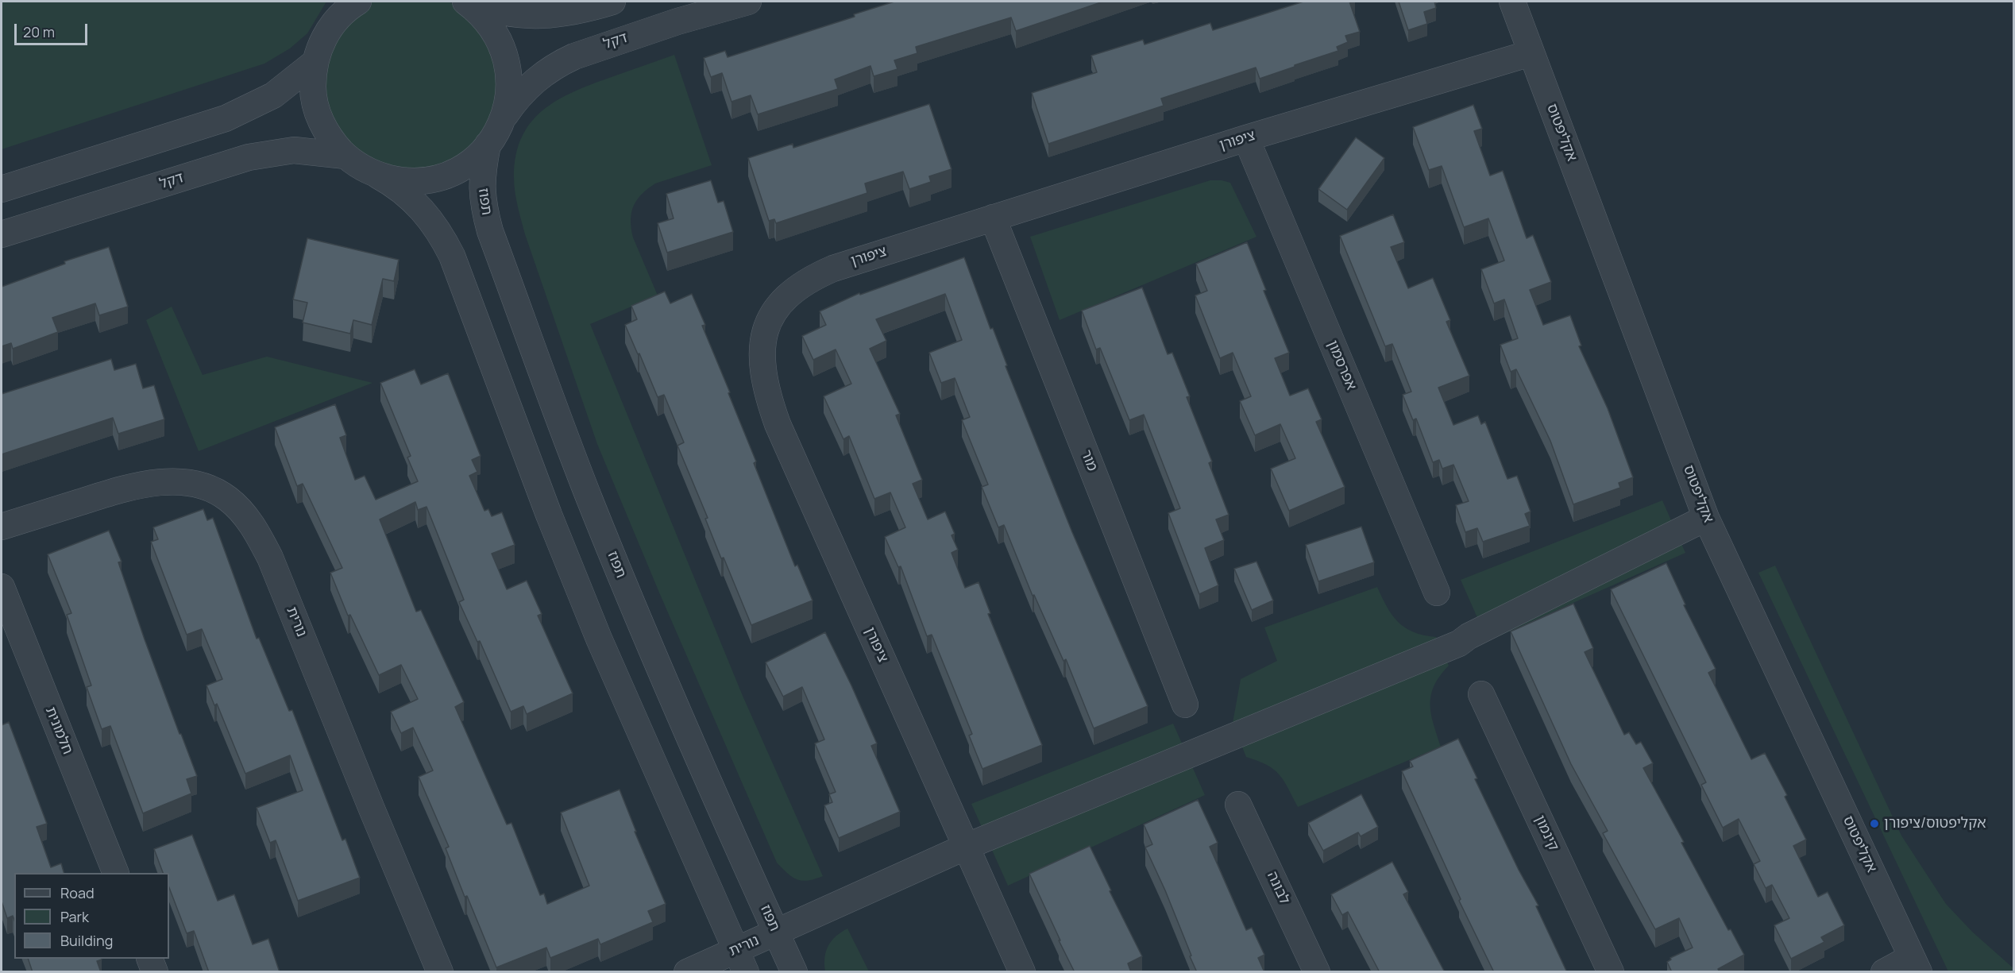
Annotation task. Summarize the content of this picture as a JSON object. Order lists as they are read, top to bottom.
{
  "streets": {
    "street": [
      "דקל",
      "אקליפטוס",
      "ציפורן",
      "תפוז",
      "אפרסמון",
      "מור",
      "נורית",
      "חלמונית",
      "קינמון",
      "לבונה"
    ]
  },
  "crossings": [
    ["אקליפטוס", "ציפורן"],
    ["ציפורן", "אפרסמון"],
    ["ציפורן", "מור"],
    ["תפוז", "נורית"]
  ],
  "places": ["אקליפטוס/ציפורן"],
  "legend": ["Road", "Park", "Building"],
  "scale_bar": "20 m"
}
